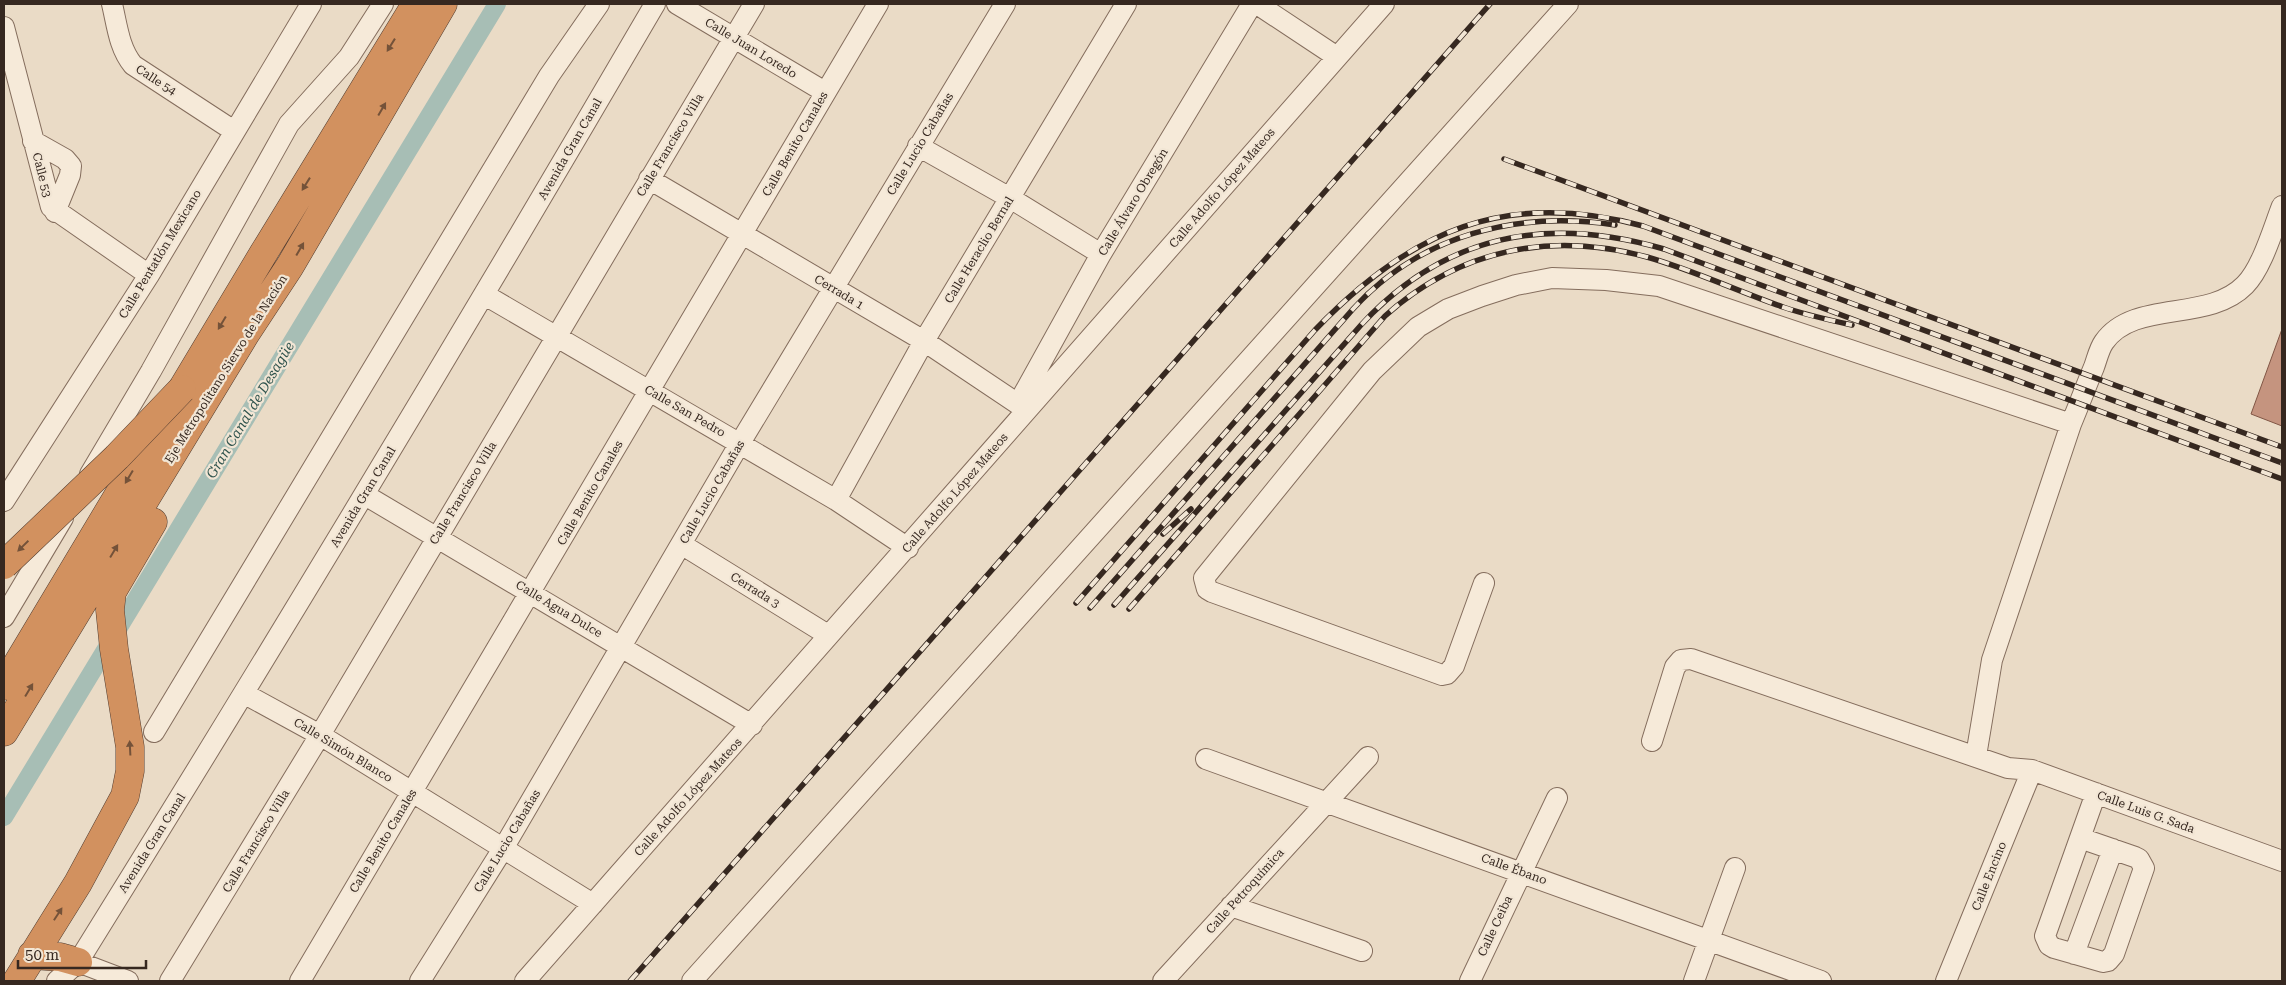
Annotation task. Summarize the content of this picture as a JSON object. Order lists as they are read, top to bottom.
{
  "streets": {
    "highway": ["Eje Metropolitano Siervo de la Nación"],
    "street": [
      "Calle Juan Loredo",
      "Calle 54",
      "Calle Benito Canales",
      "Calle Lucio Cabañas",
      "Calle Francisco Villa",
      "Avenida Gran Canal",
      "Calle 53",
      "Calle Adolfo López Mateos",
      "Calle Álvaro Obregón",
      "Calle Heraclio Bernal",
      "Calle Pentatlón Mexicano",
      "Cerrada 1",
      "Calle San Pedro",
      "Cerrada 3",
      "Calle Agua Dulce",
      "Calle Simón Blanco",
      "Calle Luis G. Sada",
      "Calle Ébano",
      "Calle Encino",
      "Calle Petroquímica",
      "Calle Ceiba"
    ]
  },
  "crossings": [
    ["Calle Juan Loredo", "Calle Benito Canales"],
    ["Calle Juan Loredo", "Calle Francisco Villa"],
    ["Calle 54", "Calle Pentatlón Mexicano"],
    ["Calle Benito Canales", "Cerrada 1"],
    ["Calle Benito Canales", "Calle San Pedro"],
    ["Calle Benito Canales", "Calle Agua Dulce"],
    ["Calle Benito Canales", "Calle Simón Blanco"],
    ["Calle Lucio Cabañas", "Cerrada 1"],
    ["Calle Lucio Cabañas", "Calle San Pedro"],
    ["Calle Lucio Cabañas", "Cerrada 3"],
    ["Calle Lucio Cabañas", "Calle Agua Dulce"],
    ["Calle Lucio Cabañas", "Calle Simón Blanco"],
    ["Calle Francisco Villa", "Cerrada 1"],
    ["Calle Francisco Villa", "Calle San Pedro"],
    ["Calle Francisco Villa", "Calle Agua Dulce"],
    ["Calle Francisco Villa", "Calle Simón Blanco"],
    ["Avenida Gran Canal", "Calle San Pedro"],
    ["Avenida Gran Canal", "Calle Agua Dulce"],
    ["Avenida Gran Canal", "Calle Simón Blanco"],
    ["Calle 53", "Calle Pentatlón Mexicano"],
    ["Calle Adolfo López Mateos", "Calle Álvaro Obregón"],
    ["Calle Adolfo López Mateos", "Cerrada 1"],
    ["Calle Adolfo López Mateos", "Calle San Pedro"],
    ["Calle Adolfo López Mateos", "Cerrada 3"],
    ["Calle Adolfo López Mateos", "Calle Agua Dulce"],
    ["Calle Adolfo López Mateos", "Calle Simón Blanco"],
    ["Calle Álvaro Obregón", "Cerrada 1"],
    ["Calle Heraclio Bernal", "Cerrada 1"],
    ["Calle Heraclio Bernal", "Calle San Pedro"],
    ["Calle Luis G. Sada", "Calle Encino"],
    ["Calle Ébano", "Calle Petroquímica"],
    ["Calle Ébano", "Calle Ceiba"]
  ],
  "water": ["Gran Canal de Desagüe"],
  "scale_bar": "50 m"
}
